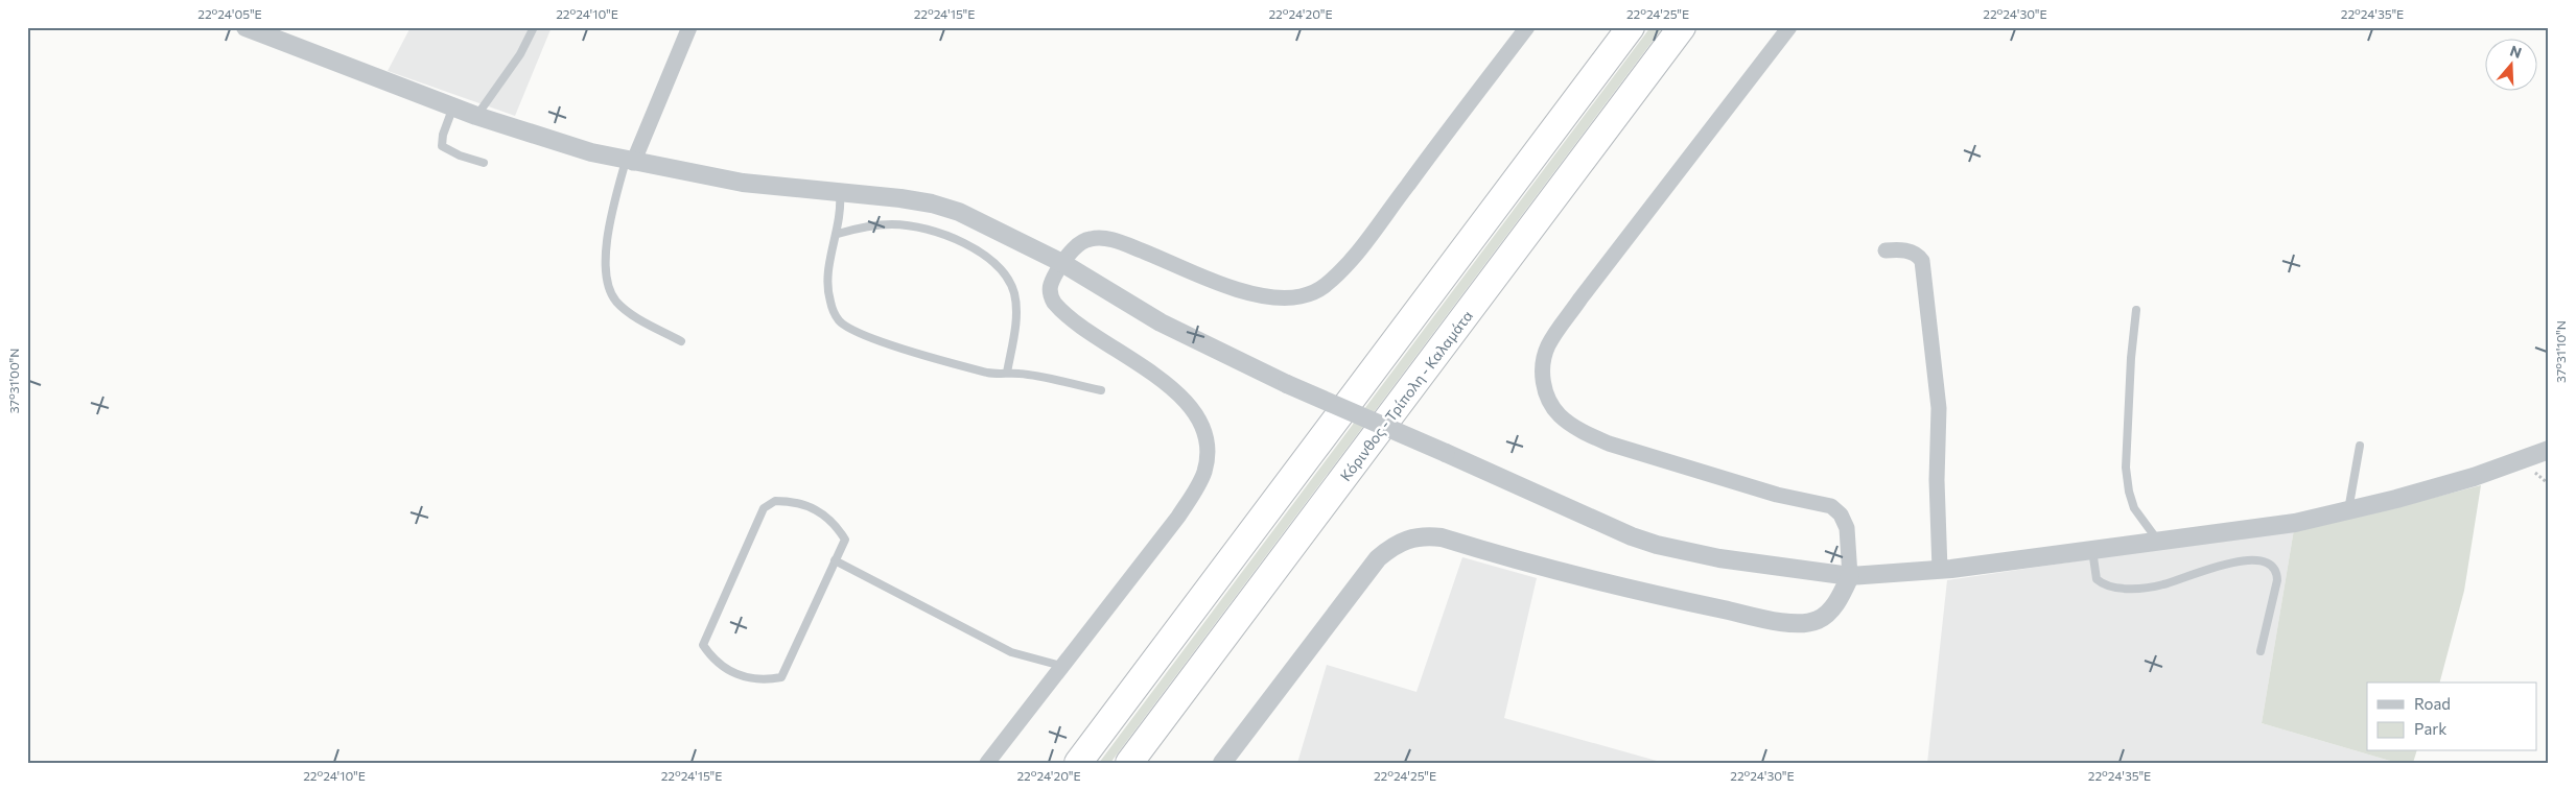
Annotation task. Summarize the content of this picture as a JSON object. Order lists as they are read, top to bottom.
{
  "streets": {
    "highway": ["Κόρινθος - Τρίπολη - Καλαμάτα"]
  },
  "legend": ["Road", "Park"],
  "north": "top",
  "coordinates": [
    "22°24'05\"E",
    "22°24'10\"E",
    "22°24'15\"E",
    "22°24'20\"E",
    "22°24'25\"E",
    "22°24'30\"E",
    "22°24'35\"E",
    "37°31'10\"N",
    "37°31'00\"N"
  ]
}
